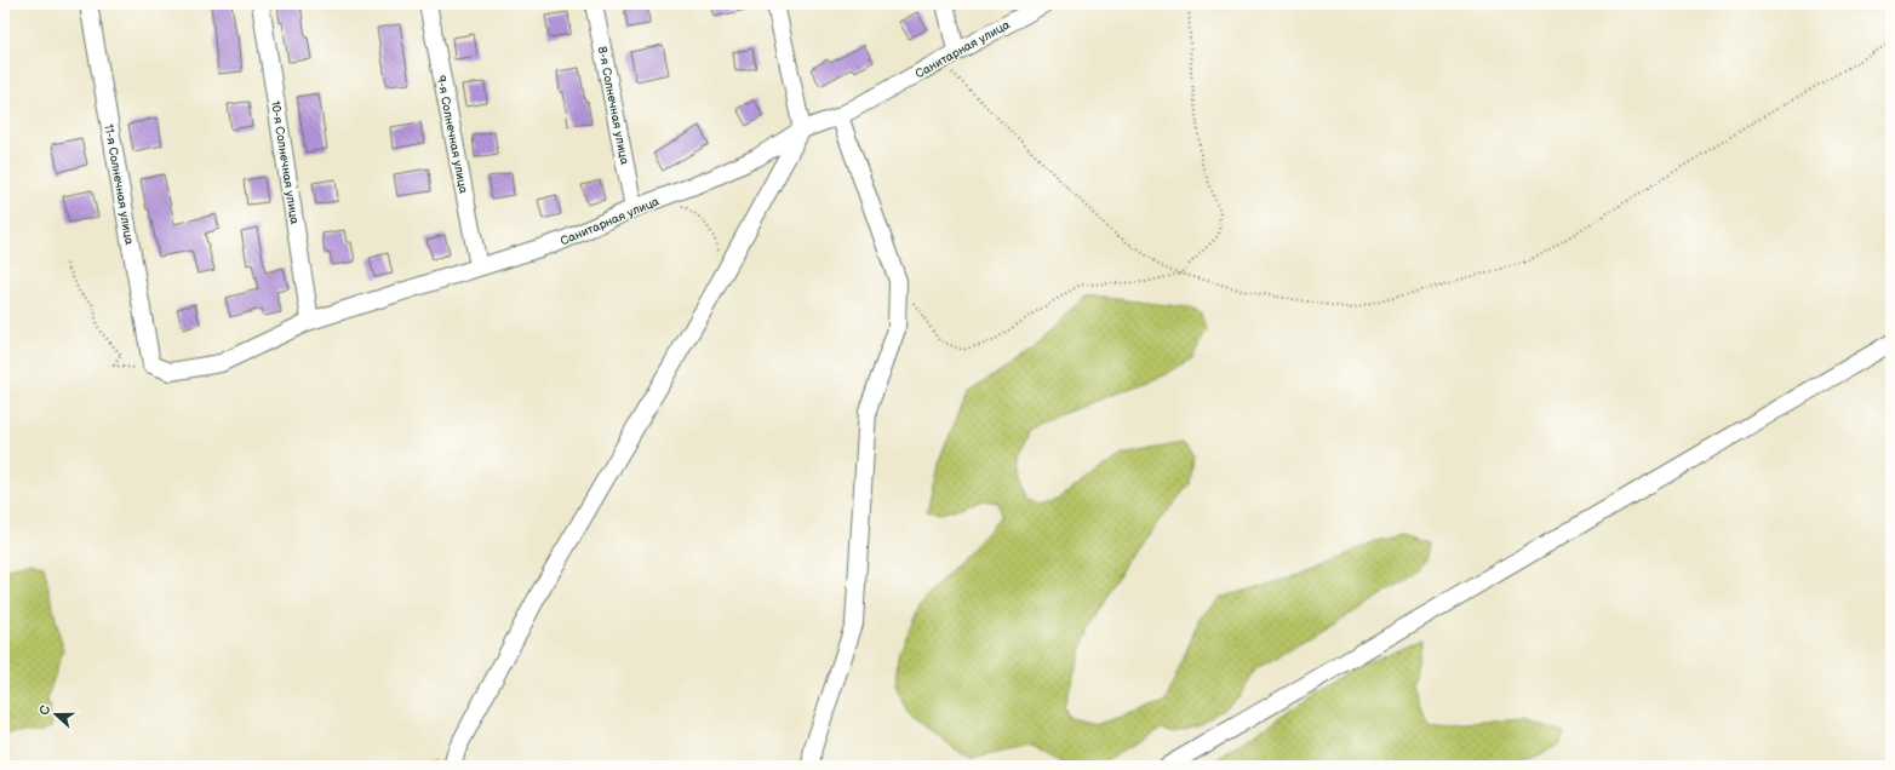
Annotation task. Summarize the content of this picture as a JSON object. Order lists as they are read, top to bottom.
{
  "streets": {
    "street": [
      "Санитарная улица",
      "8-я Солнечная улица",
      "9-я Солнечная улица",
      "10-я Солнечная улица",
      "11-я Солнечная улица"
    ]
  },
  "crossings": [
    ["Санитарная улица", "8-я Солнечная улица"],
    ["Санитарная улица", "9-я Солнечная улица"],
    ["Санитарная улица", "10-я Солнечная улица"],
    ["Санитарная улица", "11-я Солнечная улица"]
  ],
  "north": "left"
}
